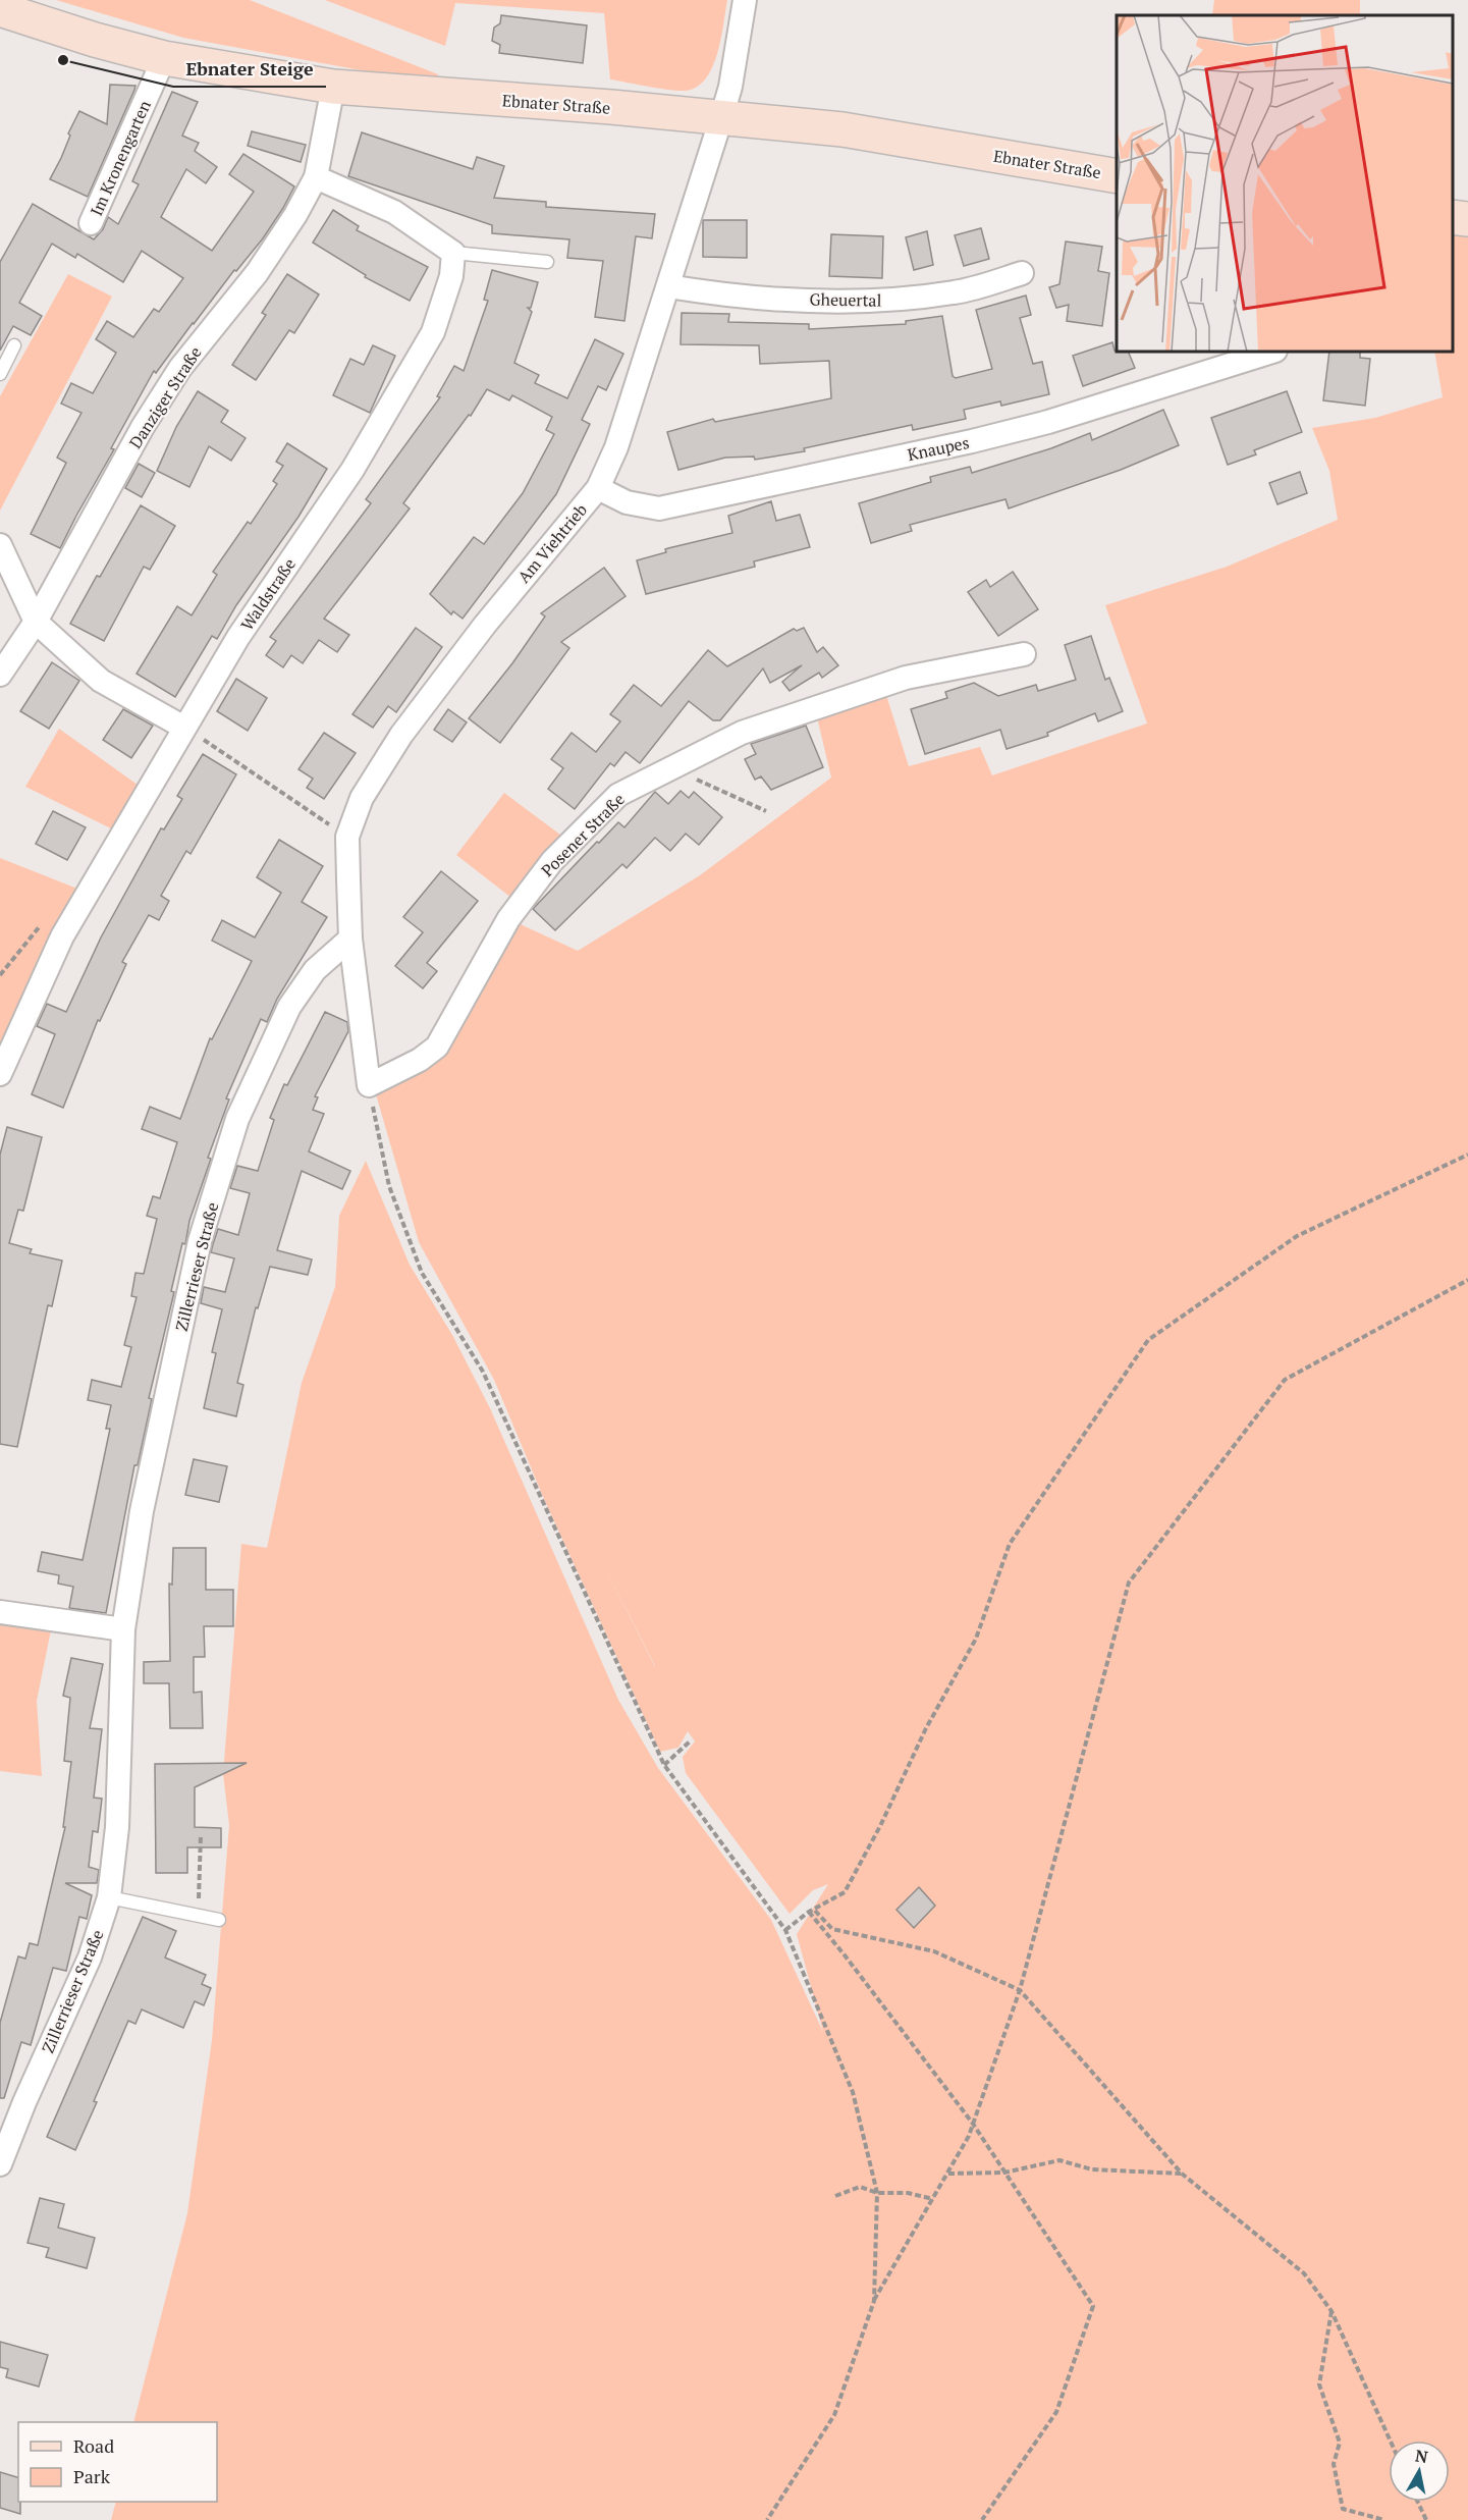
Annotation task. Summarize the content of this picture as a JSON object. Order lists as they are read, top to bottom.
{
  "streets": {
    "main road": ["Ebnater Straße"],
    "street": [
      "Im Kronengarten",
      "Gheuertal",
      "Danziger Straße",
      "Knaupes",
      "Am Viehtrieb",
      "Waldstraße",
      "Posener Straße",
      "Zillerrieser Straße"
    ]
  },
  "crossings": [
    ["Ebnater Straße", "Im Kronengarten"],
    ["Ebnater Straße", "Danziger Straße"],
    ["Ebnater Straße", "Am Viehtrieb"],
    ["Gheuertal", "Am Viehtrieb"],
    ["Knaupes", "Am Viehtrieb"],
    ["Am Viehtrieb", "Zillerrieser Straße"]
  ],
  "places": ["Ebnater Steige"],
  "legend": ["Road", "Park"],
  "north": "top"
}
